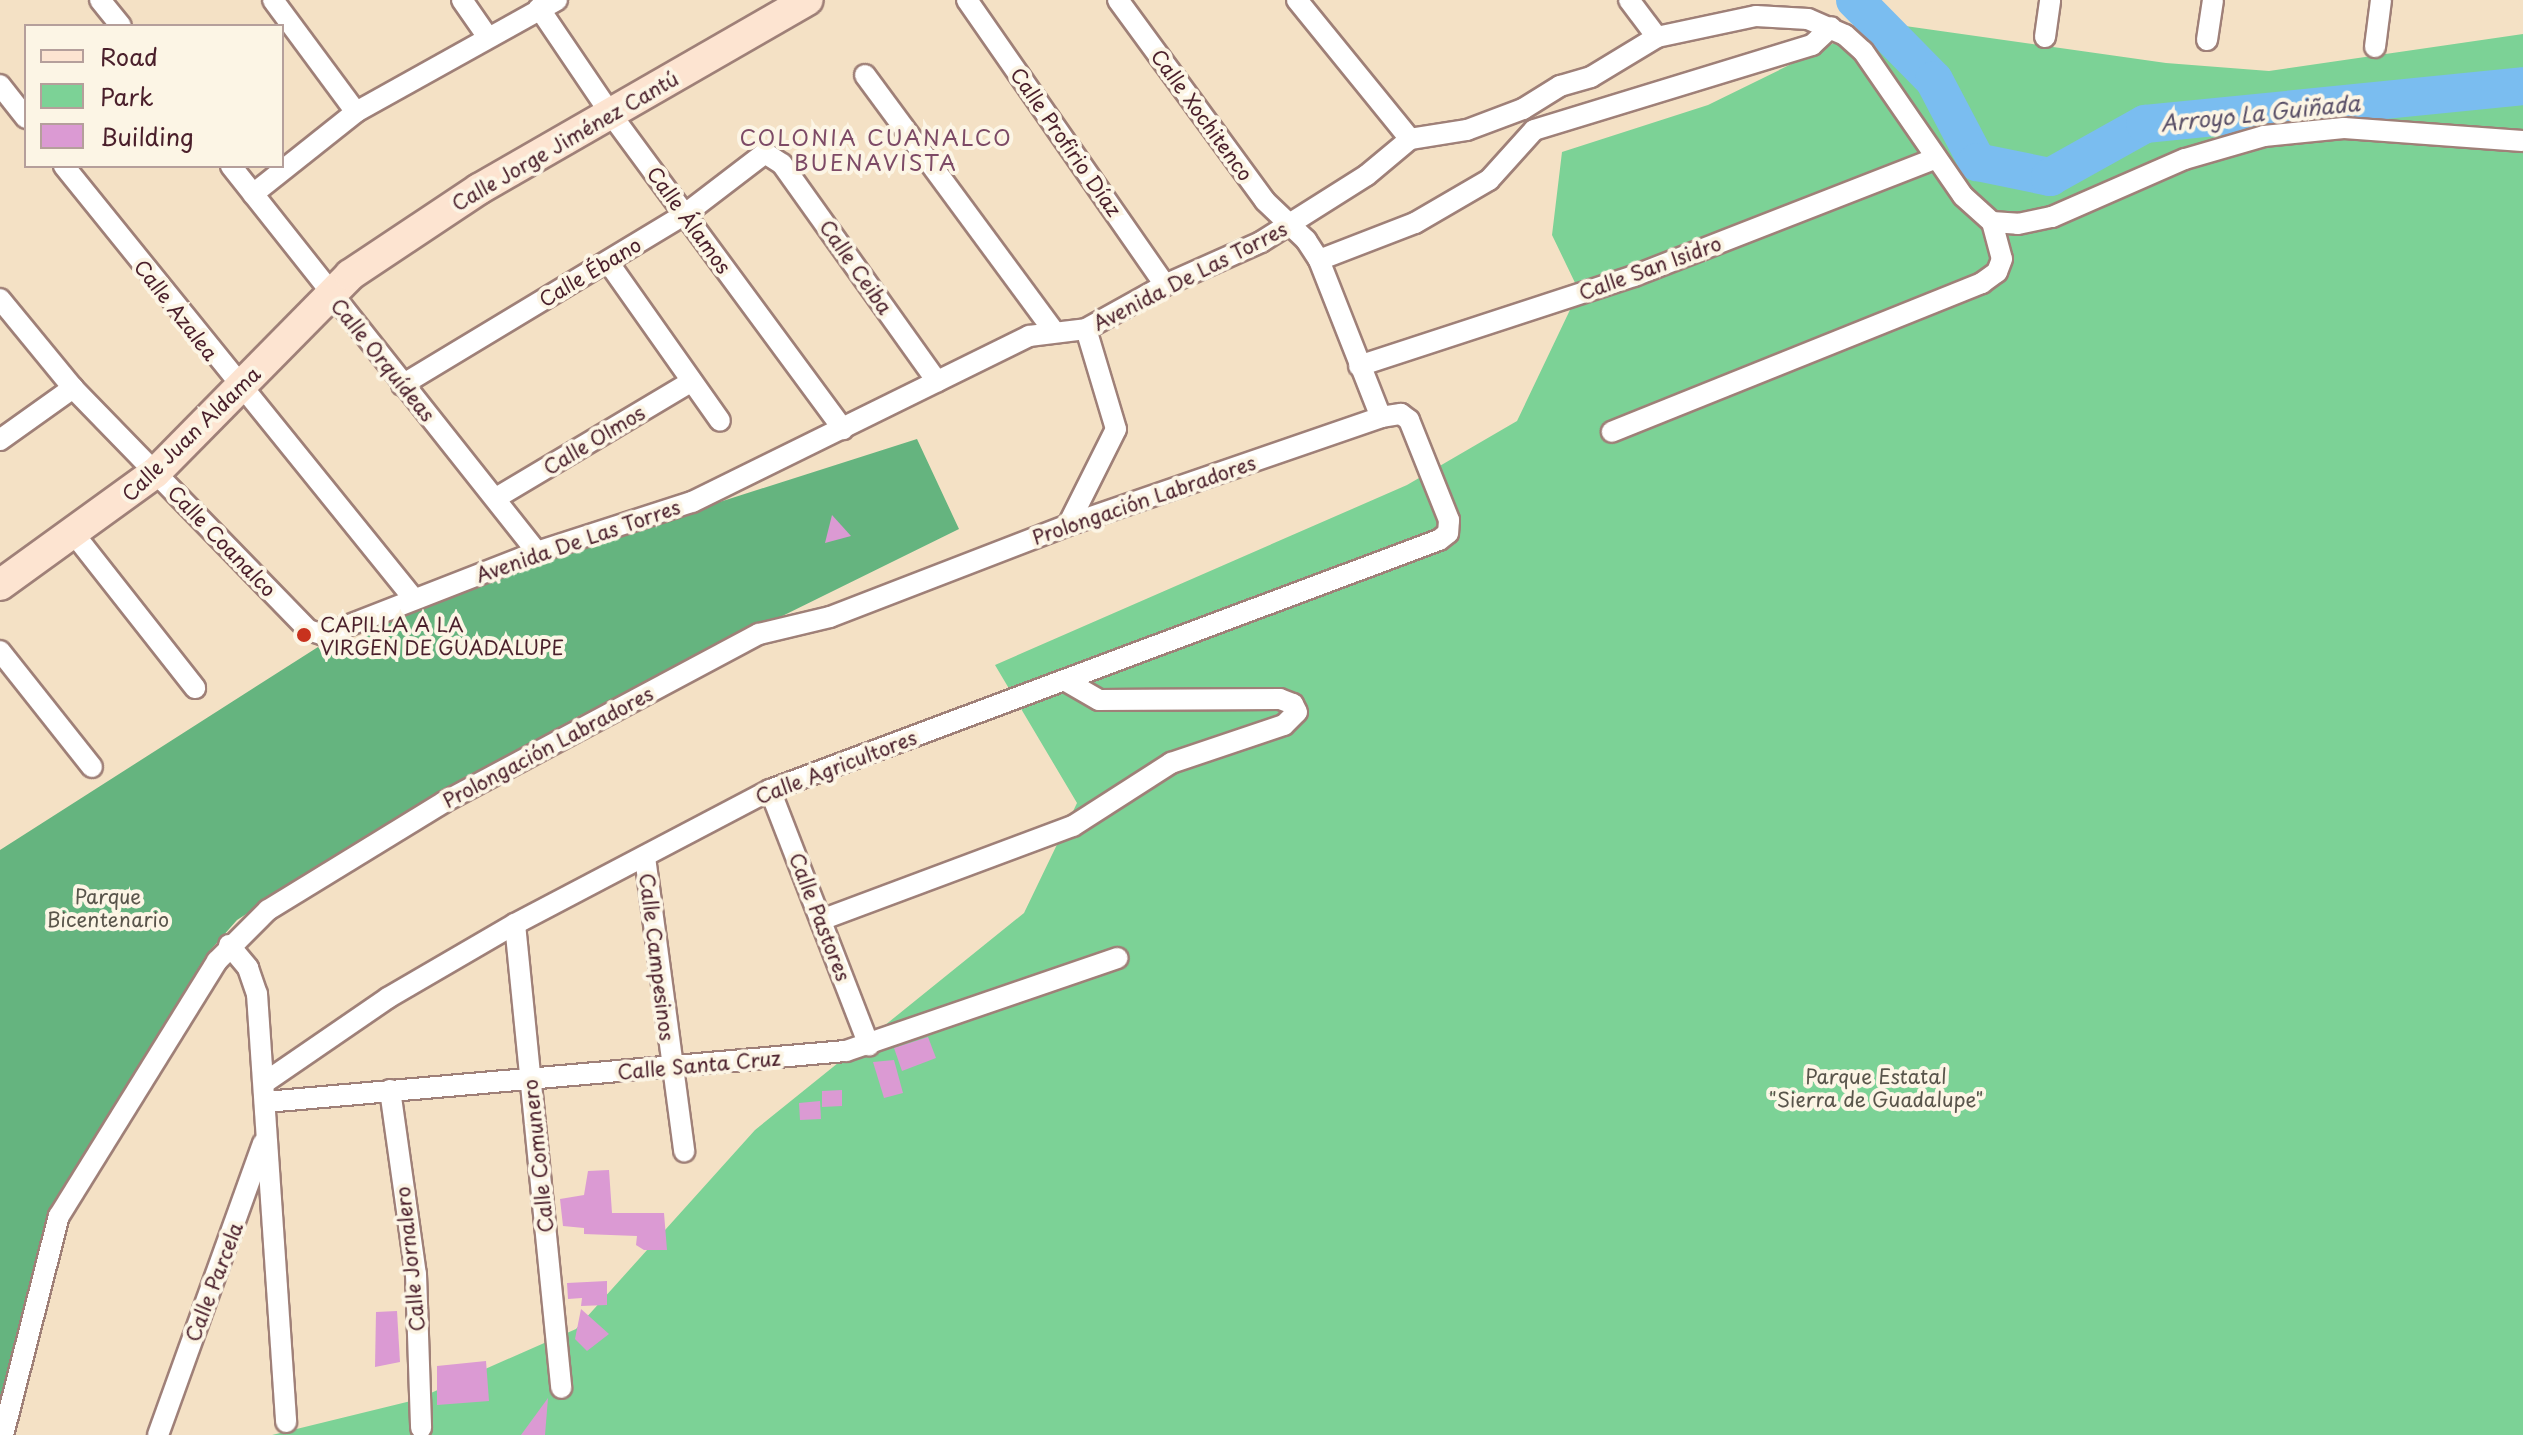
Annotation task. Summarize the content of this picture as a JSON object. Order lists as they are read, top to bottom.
{
  "streets": {
    "street": [
      "Calle Xochitenco",
      "Calle Jorge Jiménez Cantú",
      "Calle Profirio Díaz",
      "Calle Álamos",
      "Calle Ceiba",
      "Calle San Isidro",
      "Calle Ébano",
      "Avenida De Las Torres",
      "Calle Azalea",
      "Calle Orquídeas",
      "Calle Juan Aldama",
      "Calle Olmos",
      "Prolongación Labradores",
      "Calle Coanalco",
      "Calle Agricultores",
      "Calle Pastores",
      "Calle Campesinos",
      "Calle Santa Cruz",
      "Calle Comunero",
      "Calle Jornalero",
      "Calle Parcela"
    ]
  },
  "crossings": [
    ["Calle Xochitenco", "Calle San Isidro"],
    ["Calle Xochitenco", "Avenida De Las Torres"],
    ["Calle Xochitenco", "Prolongación Labradores"],
    ["Calle Jorge Jiménez Cantú", "Calle Álamos"],
    ["Calle Jorge Jiménez Cantú", "Calle Orquídeas"],
    ["Calle Jorge Jiménez Cantú", "Calle Juan Aldama"],
    ["Calle Profirio Díaz", "Avenida De Las Torres"],
    ["Calle Álamos", "Calle Ébano"],
    ["Calle Álamos", "Avenida De Las Torres"],
    ["Calle Ceiba", "Calle Ébano"],
    ["Calle Ceiba", "Avenida De Las Torres"],
    ["Calle Ébano", "Calle Orquídeas"],
    ["Avenida De Las Torres", "Calle Azalea"],
    ["Avenida De Las Torres", "Calle Orquídeas"],
    ["Avenida De Las Torres", "Calle Coanalco"],
    ["Calle Azalea", "Calle Juan Aldama"],
    ["Calle Orquídeas", "Calle Juan Aldama"],
    ["Calle Orquídeas", "Calle Olmos"],
    ["Calle Juan Aldama", "Calle Coanalco"],
    ["Prolongación Labradores", "Calle Agricultores"],
    ["Calle Agricultores", "Calle Pastores"],
    ["Calle Agricultores", "Calle Campesinos"],
    ["Calle Agricultores", "Calle Santa Cruz"],
    ["Calle Agricultores", "Calle Comunero"],
    ["Calle Pastores", "Calle Santa Cruz"],
    ["Calle Campesinos", "Calle Santa Cruz"],
    ["Calle Santa Cruz", "Calle Comunero"],
    ["Calle Santa Cruz", "Calle Jornalero"]
  ],
  "districts": ["COLONIA CUANALCO BUENAVISTA"],
  "water": ["Arroyo La Guiñada"],
  "parks": ["Parque Bicentenario", "Parque Estatal \"Sierra de Guadalupe\""],
  "places": ["CAPILLA A LA VIRGEN DE GUADALUPE"],
  "legend": ["Road", "Park", "Building"]
}
